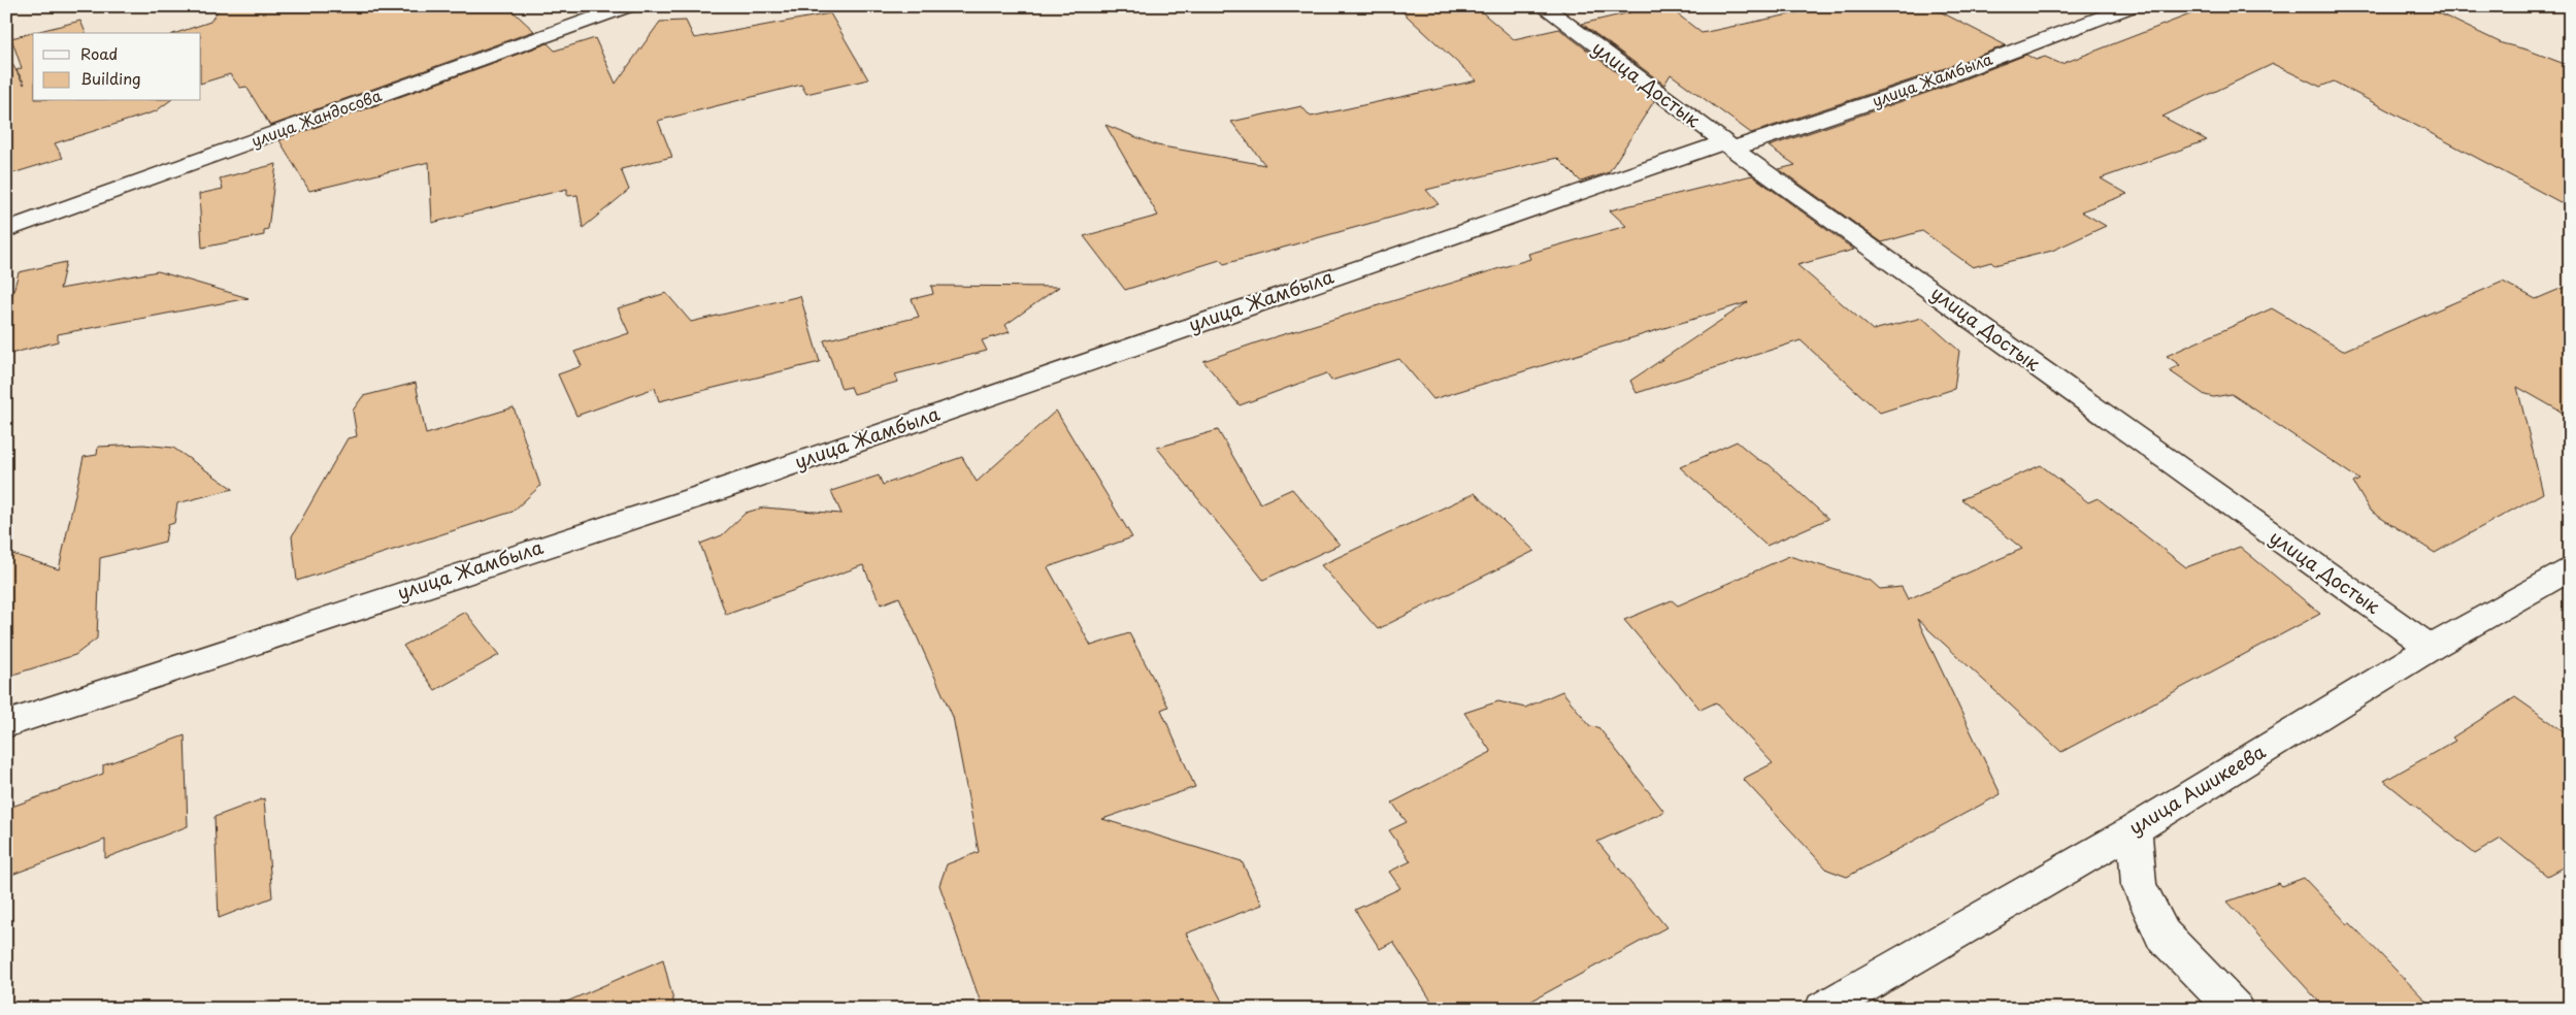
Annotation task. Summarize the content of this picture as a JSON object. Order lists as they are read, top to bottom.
{
  "streets": {
    "street": [
      "улица Жамбыла",
      "улица Достык",
      "улица Жандосова",
      "улица Ашикеева"
    ]
  },
  "crossings": [
    ["улица Жамбыла", "улица Достык"],
    ["улица Достык", "улица Ашикеева"]
  ],
  "legend": ["Road", "Building"]
}
